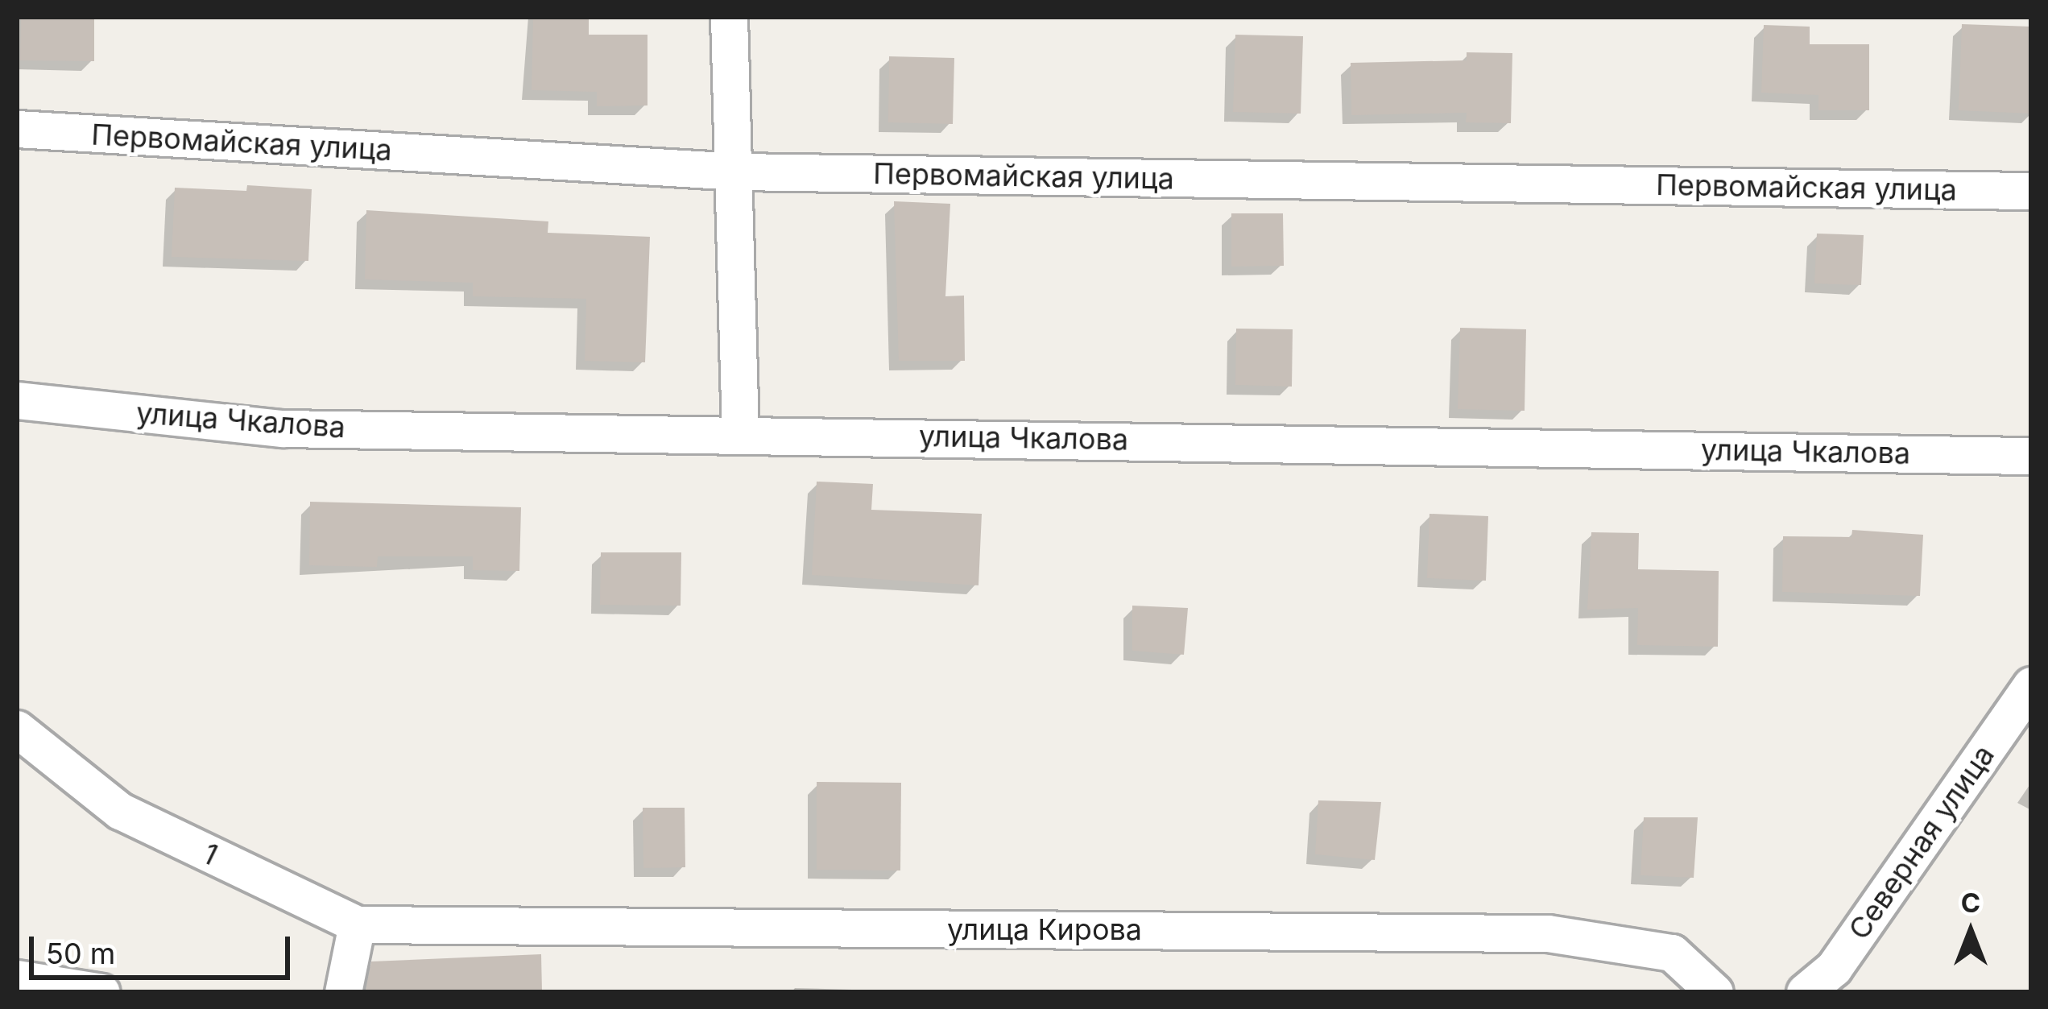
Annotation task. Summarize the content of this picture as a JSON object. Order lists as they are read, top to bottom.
{
  "streets": {
    "street": [
      "Первомайская улица",
      "улица Чкалова",
      "Северная улица",
      "1",
      "улица Кирова"
    ]
  },
  "crossings": [
    ["1", "улица Кирова"]
  ],
  "scale_bar": "50 m",
  "north": "top"
}
